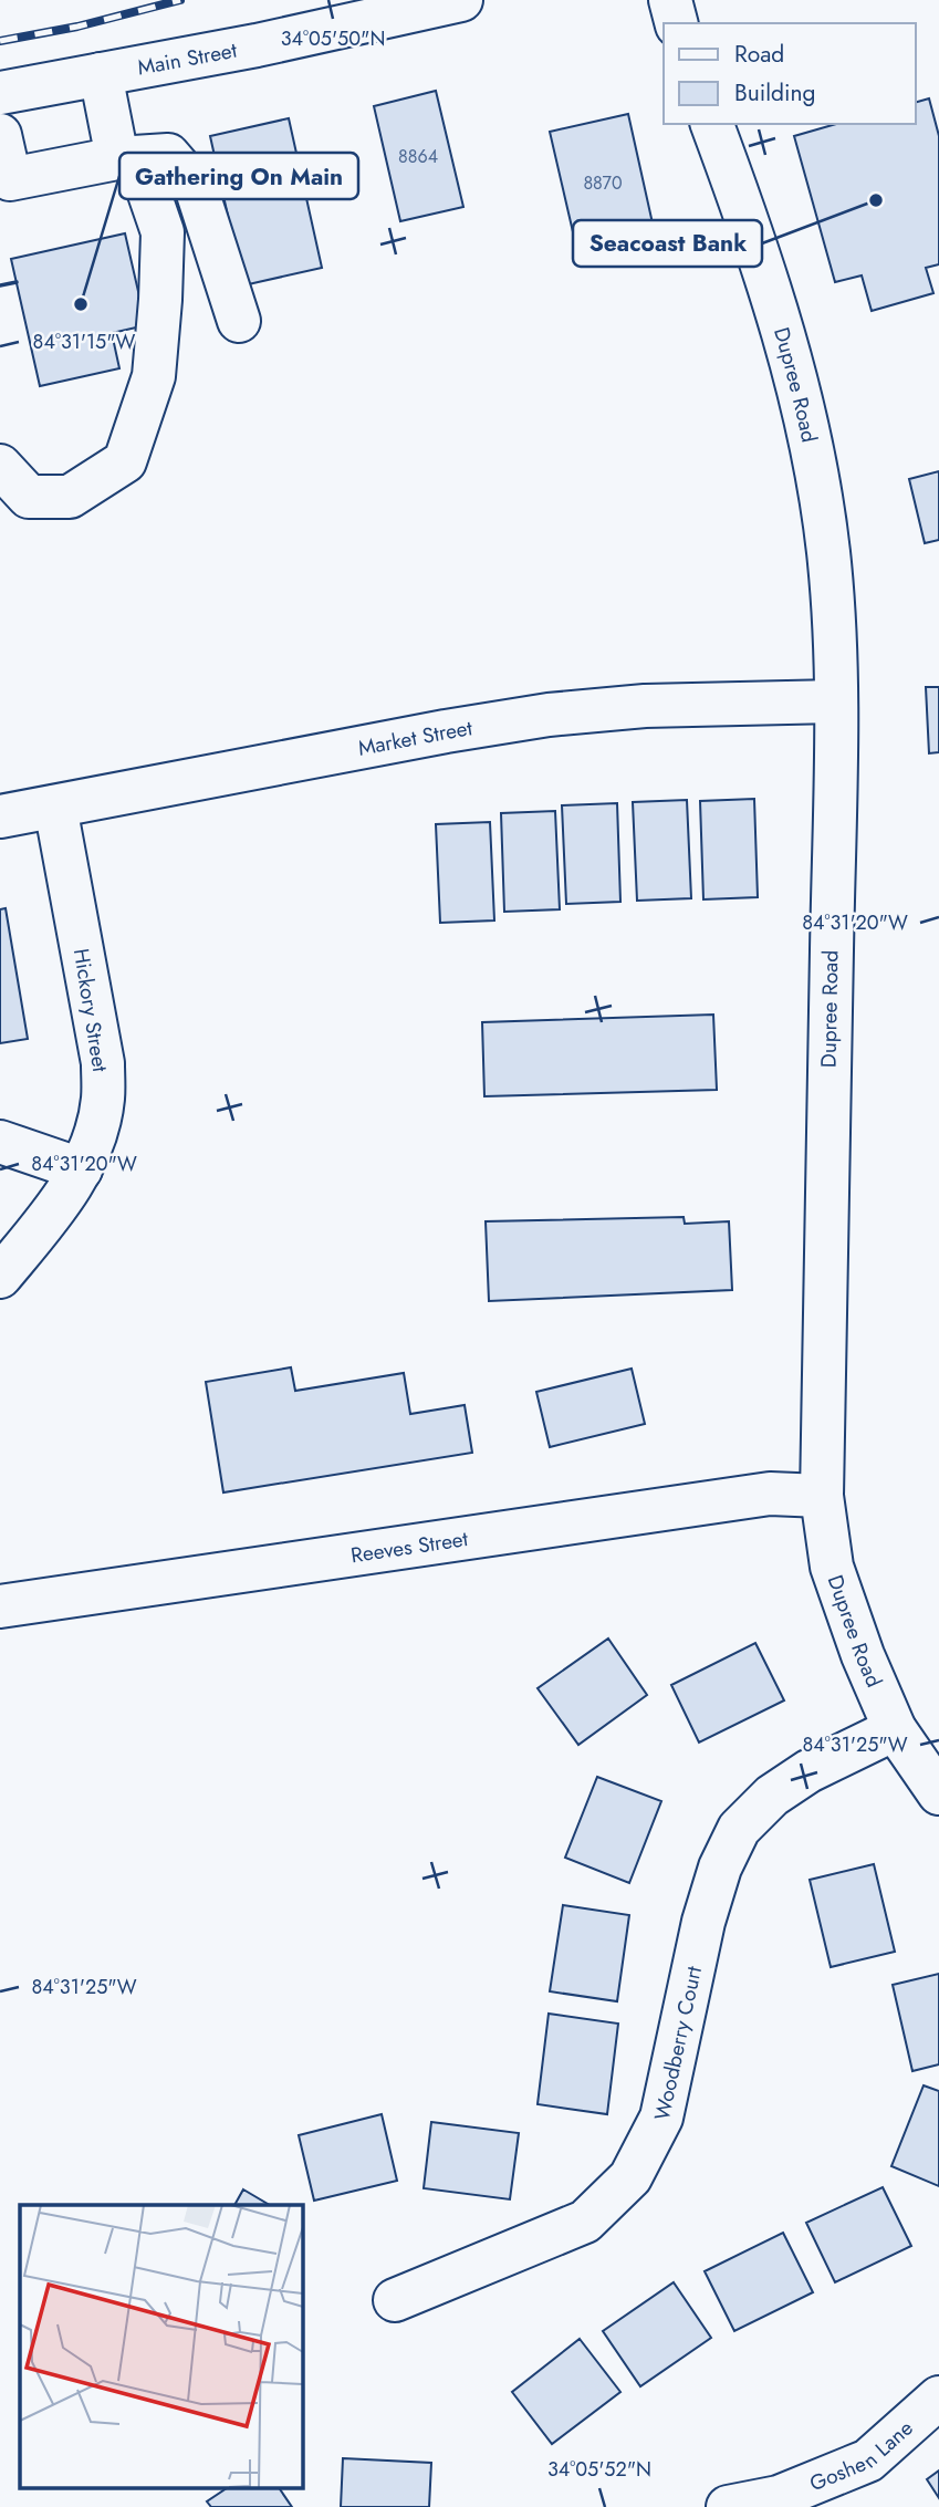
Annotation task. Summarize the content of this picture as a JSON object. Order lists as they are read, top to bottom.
{
  "streets": {
    "street": [
      "Main Street",
      "Dupree Road",
      "Market Street",
      "Hickory Street",
      "Reeves Street",
      "Woodberry Court",
      "Goshen Lane"
    ]
  },
  "crossings": [
    ["Dupree Road", "Market Street"],
    ["Dupree Road", "Reeves Street"],
    ["Dupree Road", "Woodberry Court"],
    ["Market Street", "Hickory Street"]
  ],
  "places": ["Seacoast Bank", "Gathering On Main"],
  "house_numbers": ["8864", "8870"],
  "legend": ["Road", "Building"],
  "coordinates": [
    "34°05'50\"N",
    "84°31'15\"W",
    "84°31'20\"W",
    "84°31'25\"W",
    "34°05'52\"N"
  ]
}
